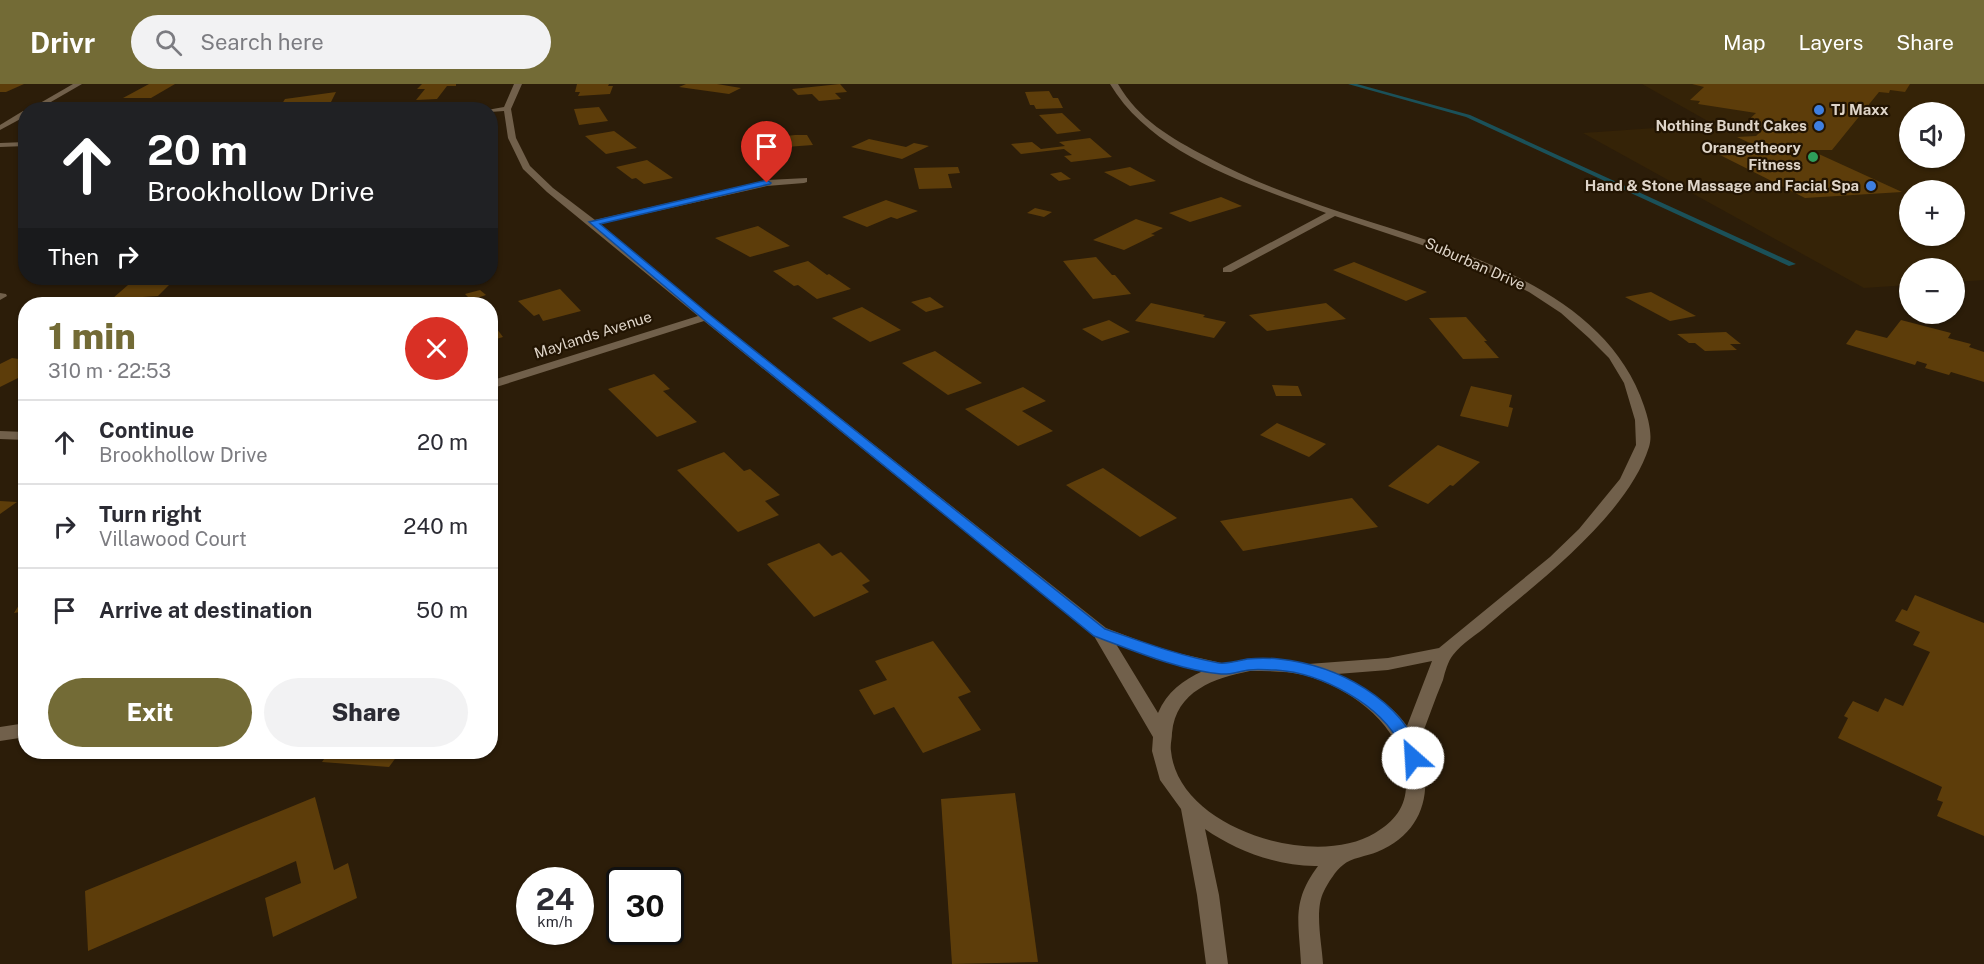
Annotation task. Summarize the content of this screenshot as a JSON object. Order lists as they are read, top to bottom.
{
  "streets": {
    "street": ["Suburban Drive", "Maylands Avenue"]
  },
  "places": [
    "TJ Maxx",
    "Nothing Bundt Cakes",
    "Orangetheory Fitness",
    "Hand & Stone Massage and Facial Spa"
  ],
  "page": {
    "header": "Drivr",
    "search": "Search here",
    "nav": ["Map", "Layers", "Share"],
    "map_buttons": ["+", "−"],
    "turn": ["20 m", "Brookhollow Drive"],
    "then": "Then",
    "heading": ["1 min", "310 m · 22:53"],
    "list": [
      {
        "name": "Continue",
        "note": "Brookhollow Drive",
        "value": "20 m"
      },
      {
        "name": "Turn right",
        "note": "Villawood Court",
        "value": "240 m"
      },
      {
        "name": "Arrive at destination",
        "value": "50 m"
      }
    ],
    "buttons": ["Exit", "Share"],
    "speed": "24 km/h",
    "limit": "30"
  }
}
